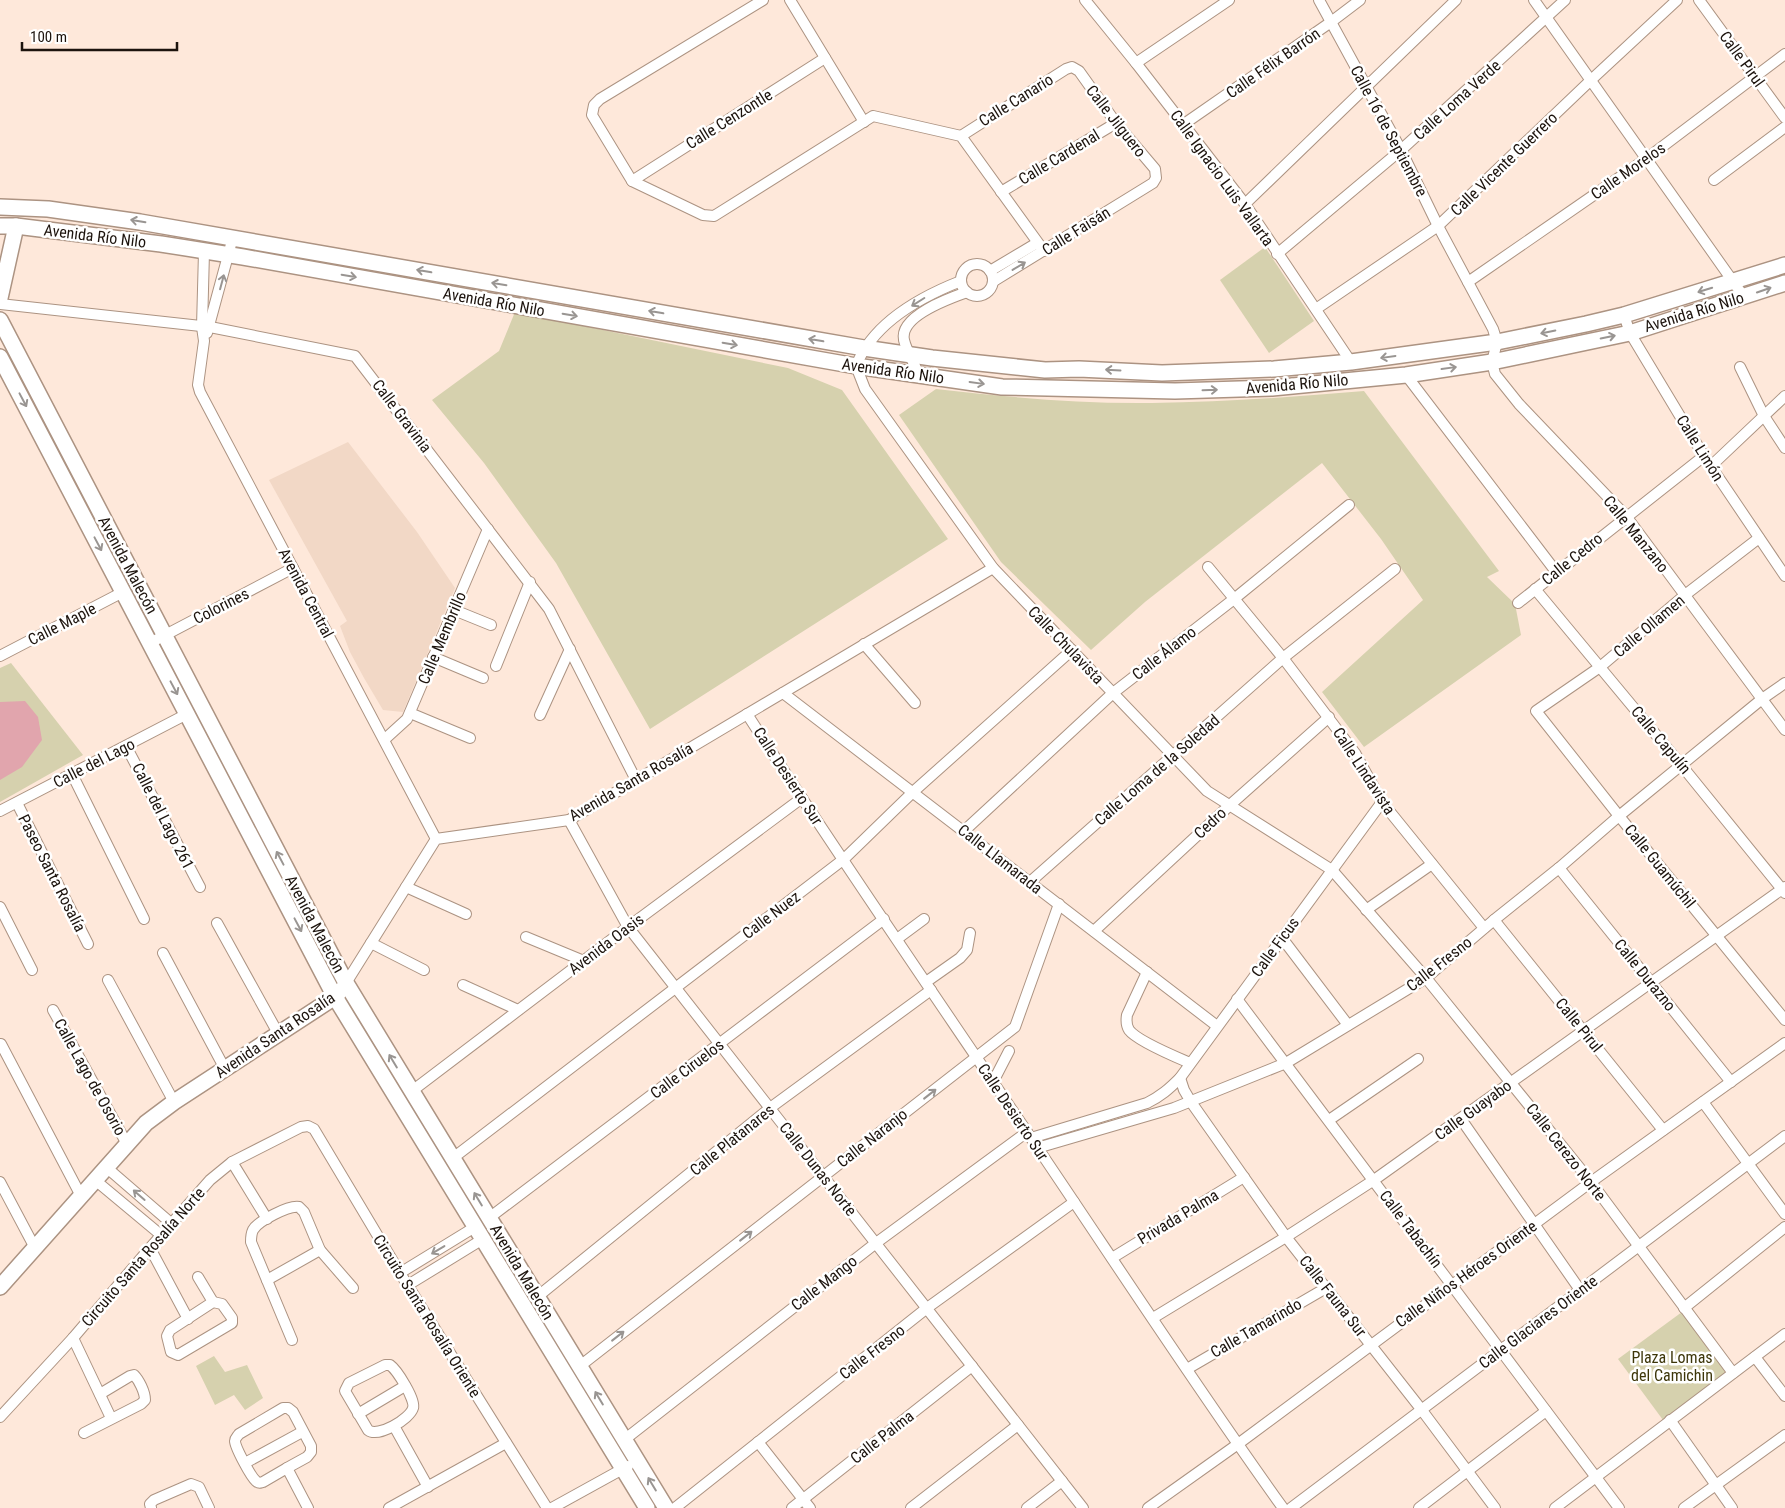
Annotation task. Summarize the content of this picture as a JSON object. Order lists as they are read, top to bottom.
{
  "streets": {
    "main road": ["Avenida Río Nilo", "Avenida Malecón", "Avenida Santa Rosalía"],
    "street": [
      "Calle Pirul",
      "Calle Félix Barrón",
      "Calle Canario",
      "Calle Loma Verde",
      "Calle Cenzontle",
      "Calle Jilguero",
      "Calle 16 de Septiembre",
      "Calle Cardenal",
      "Calle Vicente Guerrero",
      "Calle Morelos",
      "Calle Ignacio Luis Vallarta",
      "Calle Faisán",
      "Calle Gravinia",
      "Calle Limón",
      "Calle Manzano",
      "Calle Cedro",
      "Avenida Central",
      "Colorines",
      "Calle Maple",
      "Calle Ollamen",
      "Calle Membrillo",
      "Calle Chulavista",
      "Calle Álamo",
      "Calle Capulín",
      "Calle del Lago",
      "Calle Loma de la Soledad",
      "Calle Lindavista",
      "Calle Desierto Sur",
      "Calle del Lago 261",
      "Cedro",
      "Calle Llamarada",
      "Calle Guamúchil",
      "Paseo Santa Rosalía",
      "Calle Nuez",
      "Avenida Oasis",
      "Calle Ficus",
      "Calle Fresno",
      "Calle Durazno",
      "Calle Ciruelos",
      "Calle Lago de Osorio",
      "Calle Guayabo",
      "Calle Naranjo",
      "Calle Platanares",
      "Calle Cerezo Norte",
      "Calle Dunas Norte",
      "Privada Palma",
      "Calle Tabachín",
      "Circuito Santa Rosalía Norte",
      "Calle Niños Héroes Oriente",
      "Calle Mango",
      "Calle Fauna Sur",
      "Circuito Santa Rosalía Oriente",
      "Calle Glaciares Oriente",
      "Calle Tamarindo",
      "Calle Palma"
    ]
  },
  "crossings": [
    ["Calle Pirul", "Calle Morelos"],
    ["Calle Pirul", "Calle Fresno"],
    ["Calle Pirul", "Calle Guayabo"],
    ["Calle Pirul", "Calle Niños Héroes Oriente"],
    ["Calle Félix Barrón", "Calle 16 de Septiembre"],
    ["Calle Félix Barrón", "Calle Ignacio Luis Vallarta"],
    ["Calle Canario", "Calle Jilguero"],
    ["Calle Loma Verde", "Calle 16 de Septiembre"],
    ["Calle Loma Verde", "Calle Ignacio Luis Vallarta"],
    ["Calle Jilguero", "Calle Cardenal"],
    ["Calle Jilguero", "Calle Faisán"],
    ["Calle 16 de Septiembre", "Calle Vicente Guerrero"],
    ["Calle 16 de Septiembre", "Calle Morelos"],
    ["Calle 16 de Septiembre", "Avenida Río Nilo"],
    ["Calle Vicente Guerrero", "Calle Ignacio Luis Vallarta"],
    ["Calle Ignacio Luis Vallarta", "Avenida Río Nilo"],
    ["Avenida Río Nilo", "Calle Limón"],
    ["Avenida Río Nilo", "Calle Manzano"],
    ["Avenida Río Nilo", "Avenida Central"],
    ["Avenida Río Nilo", "Calle Chulavista"],
    ["Calle Gravinia", "Avenida Central"],
    ["Calle Gravinia", "Calle Membrillo"],
    ["Calle Gravinia", "Avenida Santa Rosalía"],
    ["Calle Limón", "Calle Cedro"],
    ["Calle Limón", "Calle Ollamen"],
    ["Calle Manzano", "Calle Cedro"],
    ["Calle Manzano", "Calle Ollamen"],
    ["Calle Manzano", "Calle Fresno"],
    ["Calle Cedro", "Calle Capulín"],
    ["Avenida Malecón", "Colorines"],
    ["Avenida Malecón", "Calle Maple"],
    ["Avenida Malecón", "Calle del Lago"],
    ["Avenida Malecón", "Avenida Santa Rosalía"],
    ["Avenida Malecón", "Calle Nuez"],
    ["Avenida Malecón", "Avenida Oasis"],
    ["Avenida Malecón", "Calle Ciruelos"],
    ["Avenida Malecón", "Calle Naranjo"],
    ["Avenida Malecón", "Calle Platanares"],
    ["Avenida Malecón", "Calle Mango"],
    ["Avenida Central", "Colorines"],
    ["Avenida Central", "Calle Membrillo"],
    ["Avenida Central", "Avenida Santa Rosalía"],
    ["Calle Ollamen", "Calle Capulín"],
    ["Calle Ollamen", "Calle Guamúchil"],
    ["Calle Chulavista", "Calle Álamo"],
    ["Calle Chulavista", "Calle Loma de la Soledad"],
    ["Calle Chulavista", "Avenida Santa Rosalía"],
    ["Calle Chulavista", "Cedro"],
    ["Calle Chulavista", "Calle Nuez"],
    ["Calle Chulavista", "Calle Ficus"],
    ["Calle Chulavista", "Calle Cerezo Norte"],
    ["Calle Álamo", "Calle Lindavista"],
    ["Calle Álamo", "Calle Llamarada"],
    ["Calle Capulín", "Calle Fresno"],
    ["Calle Capulín", "Calle Guayabo"],
    ["Calle del Lago", "Calle del Lago 261"],
    ["Calle del Lago", "Paseo Santa Rosalía"],
    ["Calle Loma de la Soledad", "Calle Lindavista"],
    ["Calle Loma de la Soledad", "Calle Llamarada"],
    ["Calle Lindavista", "Cedro"],
    ["Calle Lindavista", "Calle Ficus"],
    ["Calle Lindavista", "Calle Fresno"],
    ["Calle Desierto Sur", "Avenida Santa Rosalía"],
    ["Calle Desierto Sur", "Calle Nuez"],
    ["Calle Desierto Sur", "Avenida Oasis"],
    ["Calle Desierto Sur", "Calle Ficus"],
    ["Calle Desierto Sur", "Calle Fresno"],
    ["Calle Desierto Sur", "Calle Ciruelos"],
    ["Calle Desierto Sur", "Calle Guayabo"],
    ["Calle Desierto Sur", "Calle Naranjo"],
    ["Calle Desierto Sur", "Calle Platanares"],
    ["Calle Desierto Sur", "Privada Palma"],
    ["Calle Desierto Sur", "Calle Niños Héroes Oriente"],
    ["Calle Desierto Sur", "Calle Mango"],
    ["Calle Desierto Sur", "Calle Tamarindo"],
    ["Avenida Santa Rosalía", "Calle Llamarada"],
    ["Avenida Santa Rosalía", "Calle Lago de Osorio"],
    ["Avenida Santa Rosalía", "Calle Dunas Norte"],
    ["Cedro", "Calle Llamarada"],
    ["Calle Llamarada", "Calle Nuez"],
    ["Calle Llamarada", "Calle Ficus"],
    ["Calle Llamarada", "Calle Naranjo"],
    ["Calle Guamúchil", "Calle Fresno"],
    ["Calle Guamúchil", "Calle Guayabo"],
    ["Calle Nuez", "Calle Dunas Norte"],
    ["Avenida Oasis", "Calle Dunas Norte"],
    ["Calle Ficus", "Calle Cerezo Norte"],
    ["Calle Ficus", "Calle Tabachín"],
    ["Calle Ficus", "Calle Mango"],
    ["Calle Ficus", "Calle Fauna Sur"],
    ["Calle Fresno", "Calle Durazno"],
    ["Calle Fresno", "Calle Cerezo Norte"],
    ["Calle Fresno", "Calle Dunas Norte"],
    ["Calle Fresno", "Calle Tabachín"],
    ["Calle Fresno", "Calle Fauna Sur"],
    ["Calle Durazno", "Calle Guayabo"],
    ["Calle Durazno", "Calle Niños Héroes Oriente"],
    ["Calle Ciruelos", "Calle Dunas Norte"],
    ["Calle Guayabo", "Calle Cerezo Norte"],
    ["Calle Guayabo", "Calle Tabachín"],
    ["Calle Guayabo", "Calle Fauna Sur"],
    ["Calle Naranjo", "Calle Dunas Norte"],
    ["Calle Platanares", "Calle Dunas Norte"],
    ["Calle Cerezo Norte", "Calle Niños Héroes Oriente"],
    ["Calle Cerezo Norte", "Calle Glaciares Oriente"],
    ["Calle Dunas Norte", "Calle Mango"],
    ["Calle Dunas Norte", "Calle Palma"],
    ["Privada Palma", "Calle Fauna Sur"],
    ["Calle Tabachín", "Calle Niños Héroes Oriente"],
    ["Calle Tabachín", "Calle Glaciares Oriente"],
    ["Circuito Santa Rosalía Norte", "Circuito Santa Rosalía Oriente"],
    ["Calle Niños Héroes Oriente", "Calle Fauna Sur"],
    ["Calle Fauna Sur", "Calle Glaciares Oriente"],
    ["Calle Fauna Sur", "Calle Tamarindo"]
  ],
  "one_way": ["Calle Naranjo"],
  "parks": ["Plaza Lomas del Camichin"],
  "scale_bar": "100 m"
}
